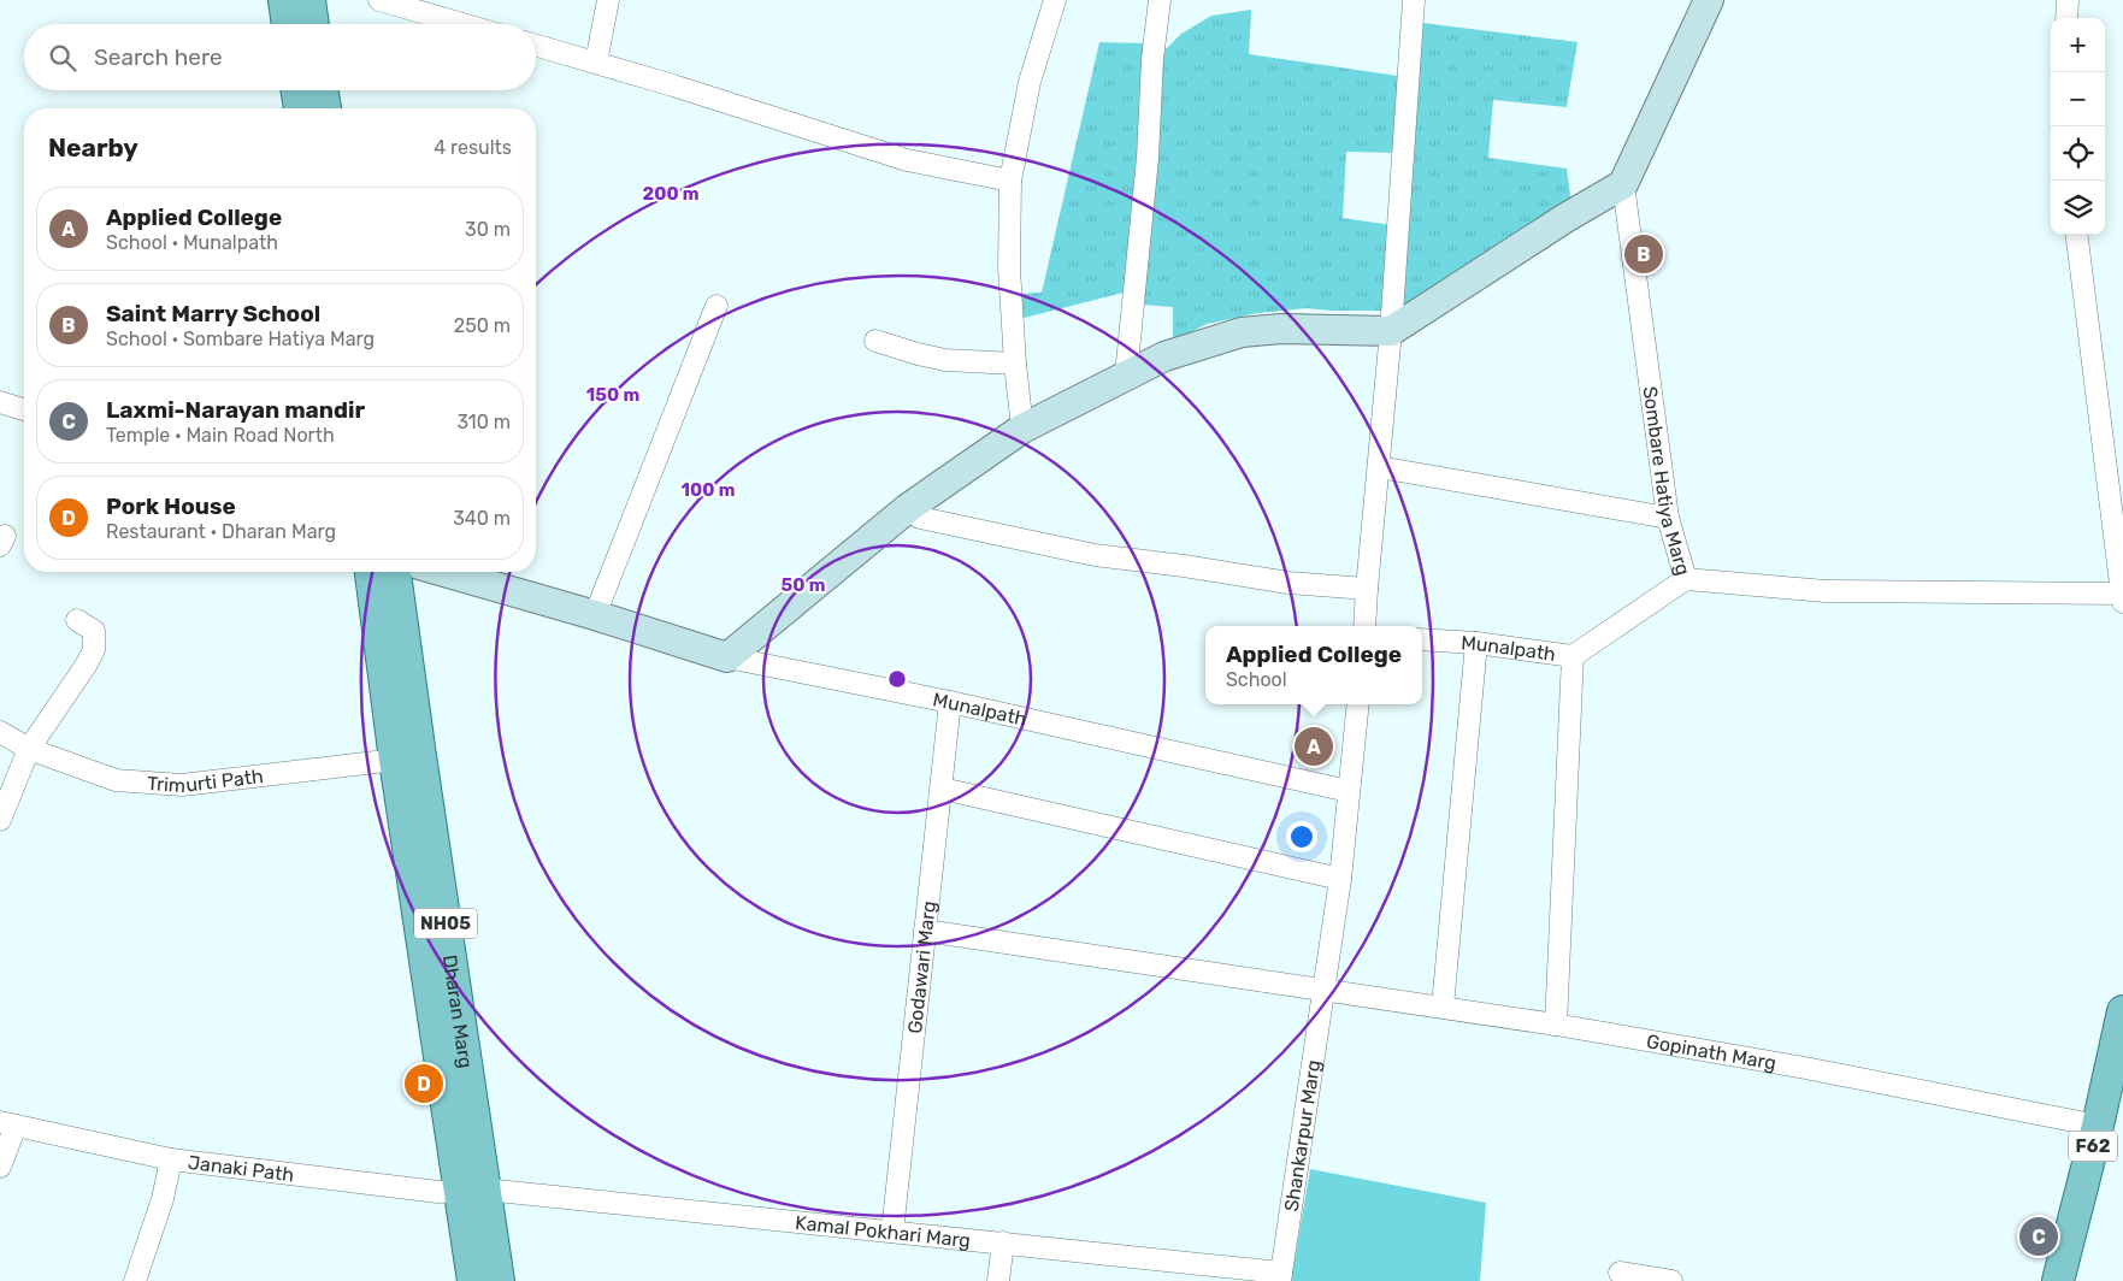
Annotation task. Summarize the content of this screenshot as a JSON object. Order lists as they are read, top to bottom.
{
  "streets": {
    "main road": ["NH05", "Dharan Marg", "F62"],
    "street": [
      "Sombare Hatiya Marg",
      "Munalpath",
      "Trimurti Path",
      "Godawari Marg",
      "Gopinath Marg",
      "Shankarpur Marg",
      "Janaki Path",
      "Kamal Pokhari Marg"
    ]
  },
  "crossings": [
    ["Sombare Hatiya Marg", "Munalpath"],
    ["Munalpath", "Godawari Marg"],
    ["Munalpath", "Shankarpur Marg"],
    ["Trimurti Path", "Dharan Marg"],
    ["Godawari Marg", "Gopinath Marg"],
    ["Godawari Marg", "Kamal Pokhari Marg"],
    ["Dharan Marg", "Janaki Path"],
    ["Dharan Marg", "Kamal Pokhari Marg"],
    ["Gopinath Marg", "Shankarpur Marg"],
    ["Gopinath Marg", "F62"],
    ["Shankarpur Marg", "Kamal Pokhari Marg"],
    ["Janaki Path", "Kamal Pokhari Marg"]
  ],
  "page": {
    "map_buttons": ["+", "−"],
    "search": "Search here",
    "heading": ["Nearby", "4 results"],
    "list": [
      {
        "mark": "A",
        "name": "Applied College",
        "note": "School · Munalpath",
        "value": "30 m"
      },
      {
        "mark": "B",
        "name": "Saint Marry School",
        "note": "School · Sombare Hatiya Marg",
        "value": "250 m"
      },
      {
        "mark": "C",
        "name": "Laxmi-Narayan mandir",
        "note": "Temple · Main Road North",
        "value": "310 m"
      },
      {
        "mark": "D",
        "name": "Pork House",
        "note": "Restaurant · Dharan Marg",
        "value": "340 m"
      }
    ],
    "pins": [
      "B",
      "A",
      "D",
      "C"
    ],
    "popup": ["Applied College", "School"]
  },
  "rings": [
    "200 m",
    "150 m",
    "100 m",
    "50 m"
  ]
}
